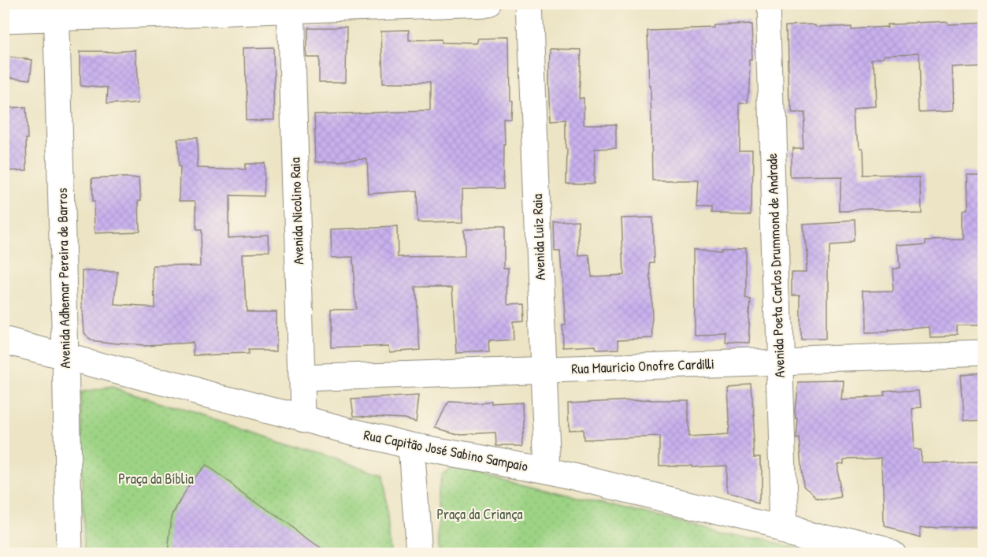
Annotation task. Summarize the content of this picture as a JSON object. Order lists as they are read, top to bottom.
{
  "streets": {
    "street": [
      "Avenida Nicolino Raia",
      "Avenida Luiz Raia",
      "Avenida Poeta Carlos Drummond de Andrade",
      "Avenida Adhemar Pereira de Barros",
      "Rua Mauricio Onofre Cardilli",
      "Rua Capitão José Sabino Sampaio"
    ]
  },
  "crossings": [
    ["Avenida Nicolino Raia", "Rua Mauricio Onofre Cardilli"],
    ["Avenida Nicolino Raia", "Rua Capitão José Sabino Sampaio"],
    ["Avenida Luiz Raia", "Rua Mauricio Onofre Cardilli"],
    ["Avenida Luiz Raia", "Rua Capitão José Sabino Sampaio"],
    ["Avenida Poeta Carlos Drummond de Andrade", "Rua Mauricio Onofre Cardilli"],
    ["Avenida Poeta Carlos Drummond de Andrade", "Rua Capitão José Sabino Sampaio"],
    ["Avenida Adhemar Pereira de Barros", "Rua Capitão José Sabino Sampaio"]
  ],
  "parks": ["Praça da Bíblia", "Praça da Criança"]
}
